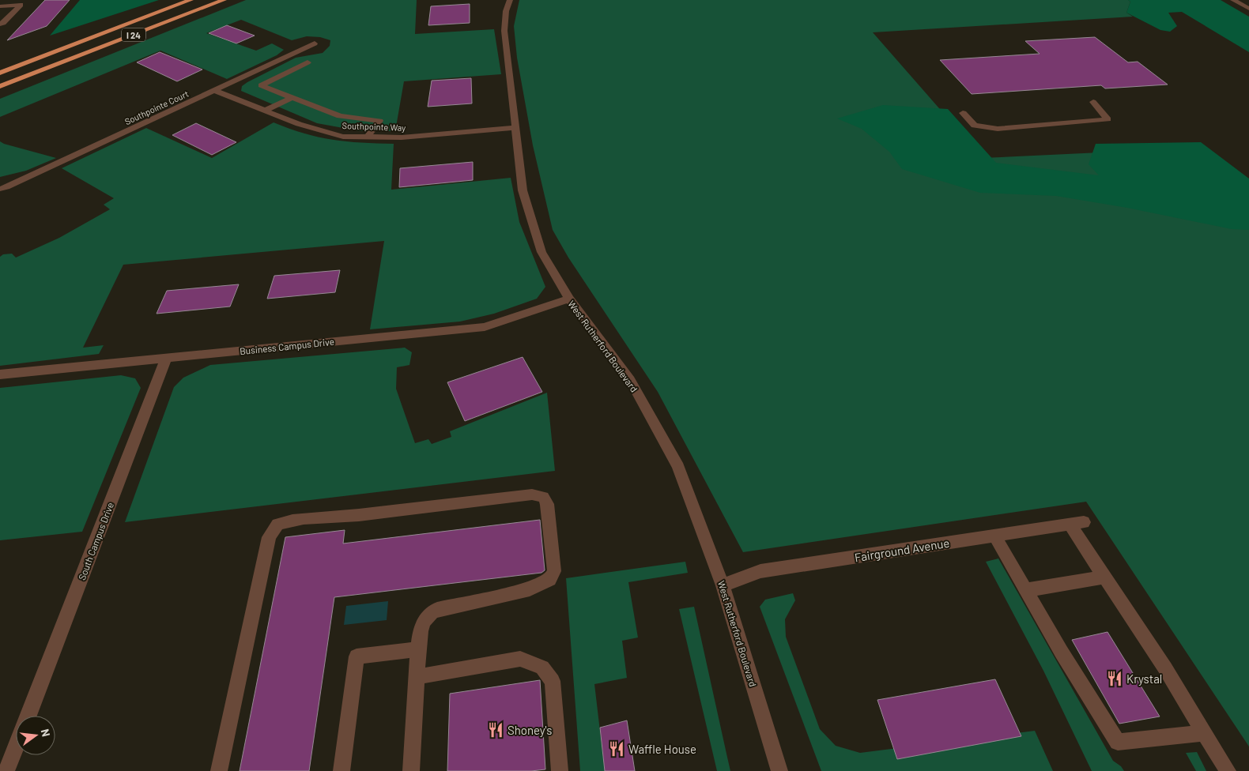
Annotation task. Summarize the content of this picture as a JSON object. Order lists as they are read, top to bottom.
{
  "streets": {
    "highway": ["I 24"],
    "street": [
      "Southpointe Court",
      "Southpointe Way",
      "Business Campus Drive",
      "West Rutherford Boulevard",
      "South Campus Drive",
      "Fairground Avenue"
    ]
  },
  "crossings": [
    ["Southpointe Court", "Southpointe Way"],
    ["Southpointe Way", "West Rutherford Boulevard"],
    ["Business Campus Drive", "West Rutherford Boulevard"],
    ["Business Campus Drive", "South Campus Drive"],
    ["West Rutherford Boulevard", "Fairground Avenue"]
  ],
  "places": {
    "restaurant": ["Krystal", "Shoney's", "Waffle House"]
  },
  "north": "right"
}
